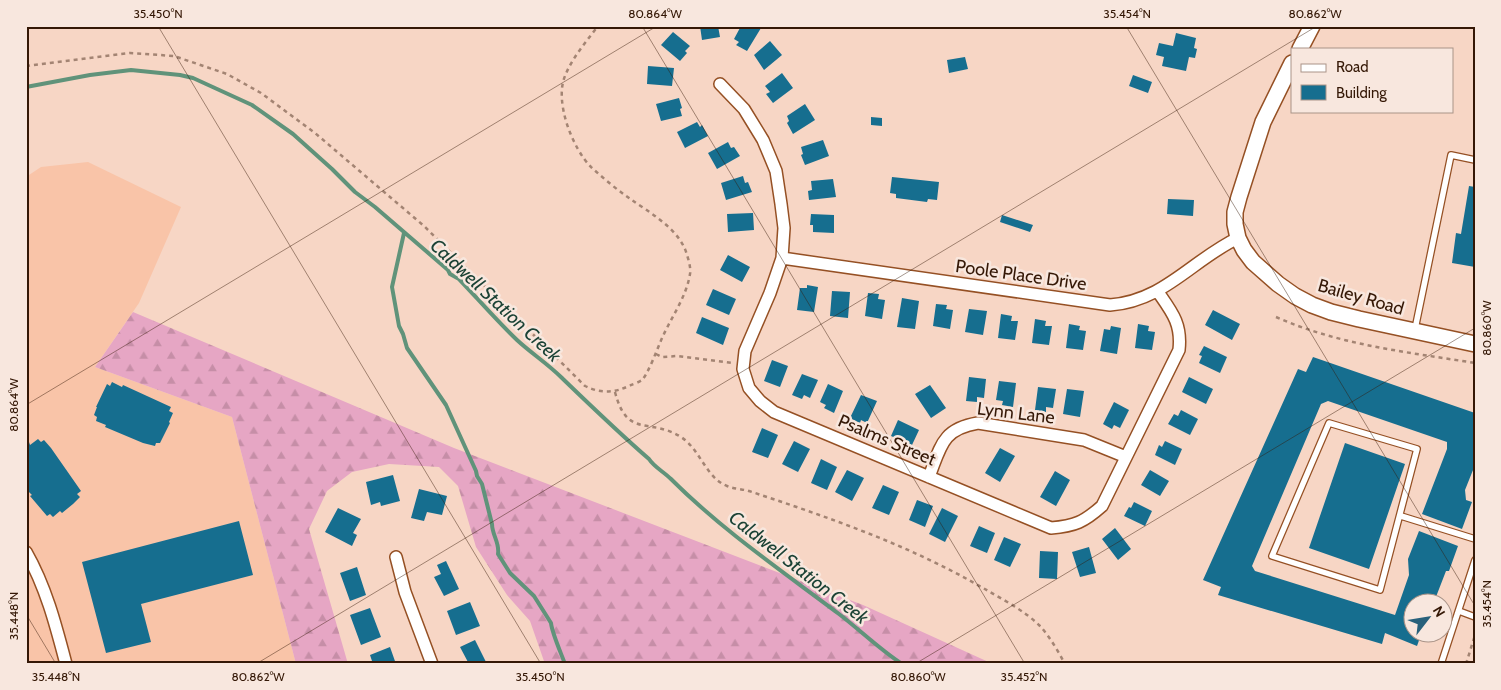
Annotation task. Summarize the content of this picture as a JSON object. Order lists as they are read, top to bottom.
{
  "streets": {
    "street": [
      "Poole Place Drive",
      "Bailey Road",
      "Lynn Lane",
      "Psalms Street"
    ]
  },
  "crossings": [
    ["Poole Place Drive", "Bailey Road"],
    ["Poole Place Drive", "Psalms Street"],
    ["Lynn Lane", "Psalms Street"]
  ],
  "water": ["Caldwell Station Creek"],
  "legend": ["Road", "Building"],
  "north": "top right",
  "coordinates": [
    "35.450°N",
    "80.864°W",
    "35.454°N",
    "80.862°W",
    "80.860°W",
    "35.448°N",
    "35.452°N"
  ]
}
